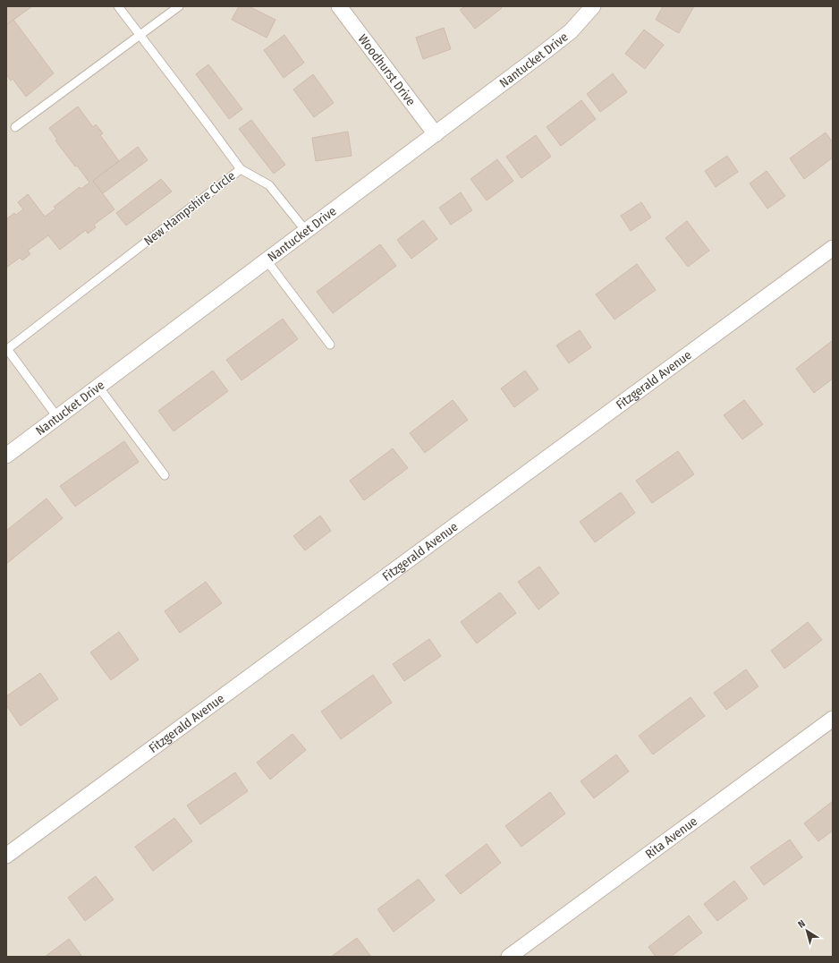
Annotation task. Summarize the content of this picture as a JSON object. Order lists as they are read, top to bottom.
{
  "streets": {
    "street": [
      "Nantucket Drive",
      "Woodhurst Drive",
      "Fitzgerald Avenue",
      "Rita Avenue"
    ],
    "lane": ["New Hampshire Circle"]
  },
  "crossings": [
    ["Nantucket Drive", "Woodhurst Drive"]
  ],
  "north": "top left"
}
